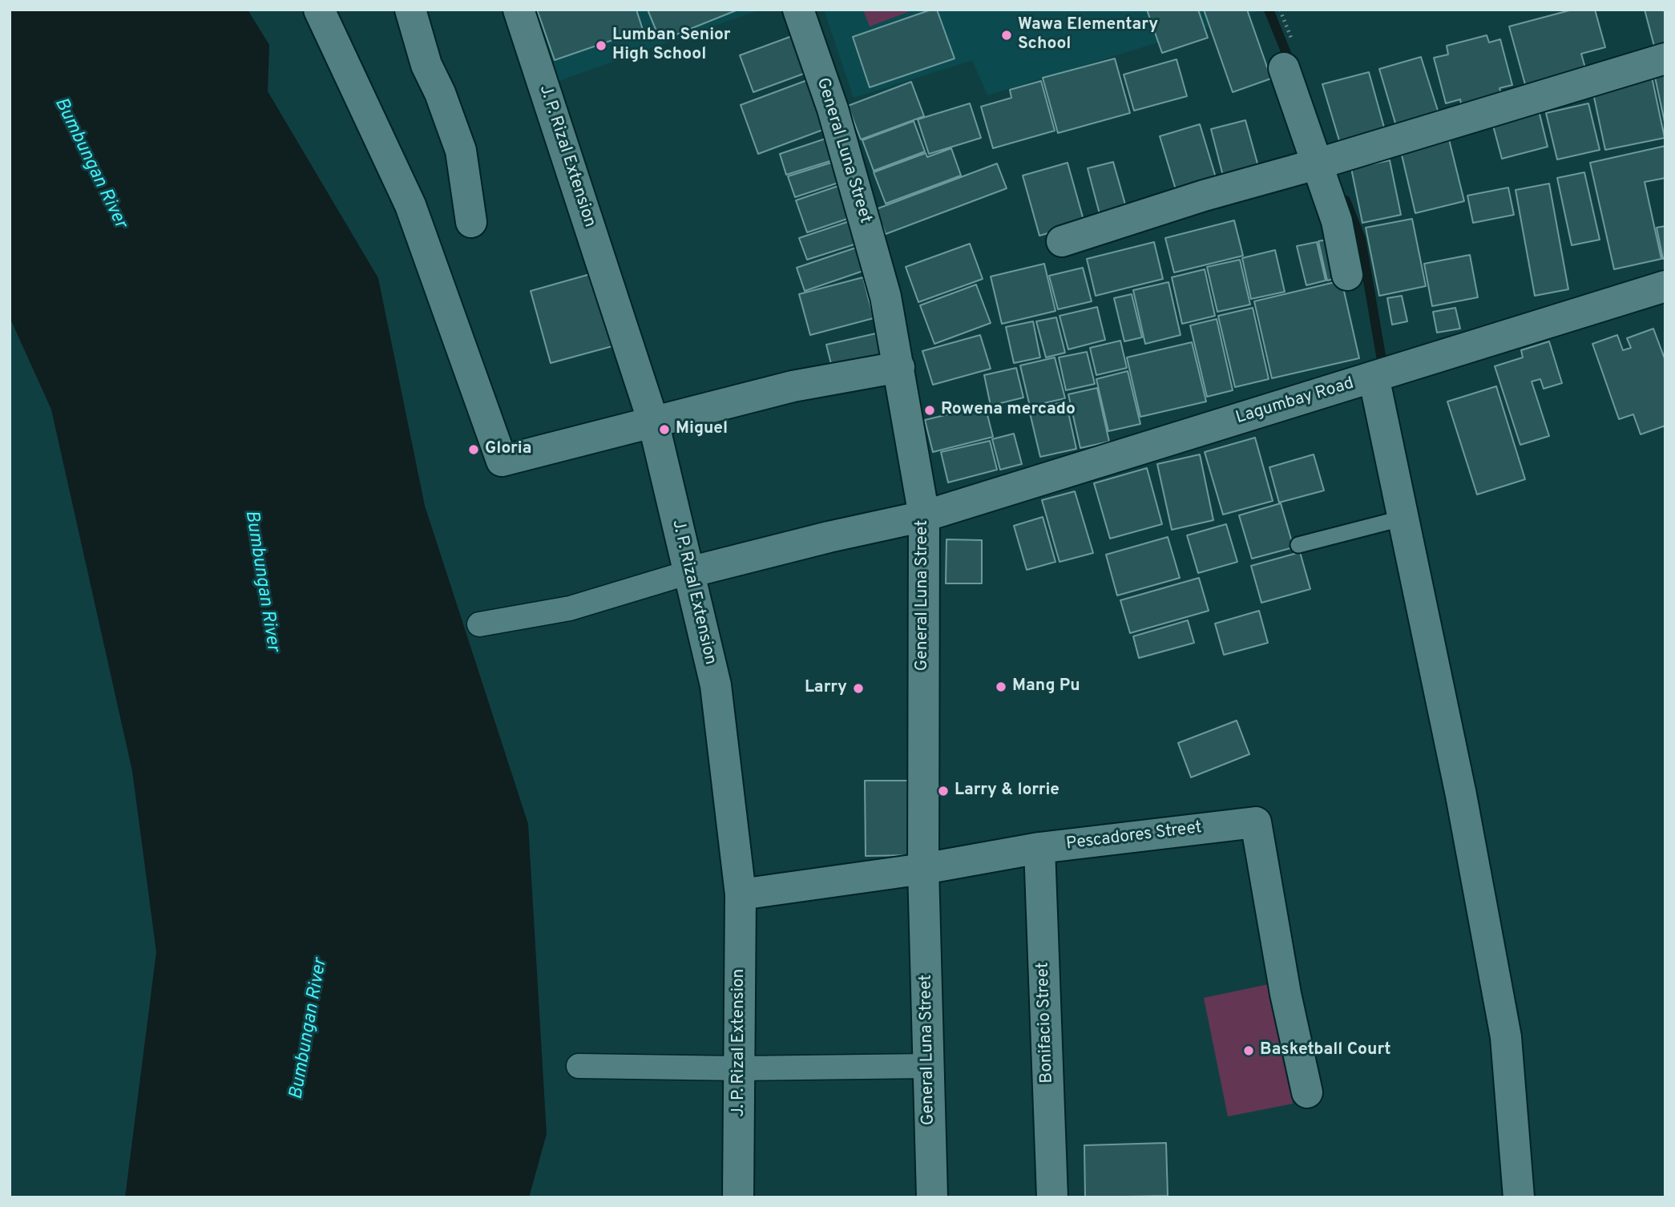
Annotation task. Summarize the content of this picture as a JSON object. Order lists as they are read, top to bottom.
{
  "streets": {
    "street": [
      "General Luna Street",
      "J. P. Rizal Extension",
      "Lagumbay Road",
      "Pescadores Street",
      "Bonifacio Street"
    ]
  },
  "crossings": [
    ["General Luna Street", "Lagumbay Road"],
    ["General Luna Street", "Pescadores Street"],
    ["J. P. Rizal Extension", "Lagumbay Road"],
    ["J. P. Rizal Extension", "Pescadores Street"],
    ["Pescadores Street", "Bonifacio Street"]
  ],
  "water": ["Bumbungan River"],
  "places": [
    "Wawa Elementary School",
    "Lumban Senior High School",
    "Rowena mercado",
    "Miguel",
    "Gloria",
    "Mang Pu",
    "Larry",
    "Larry & lorrie",
    "Basketball Court"
  ]
}
